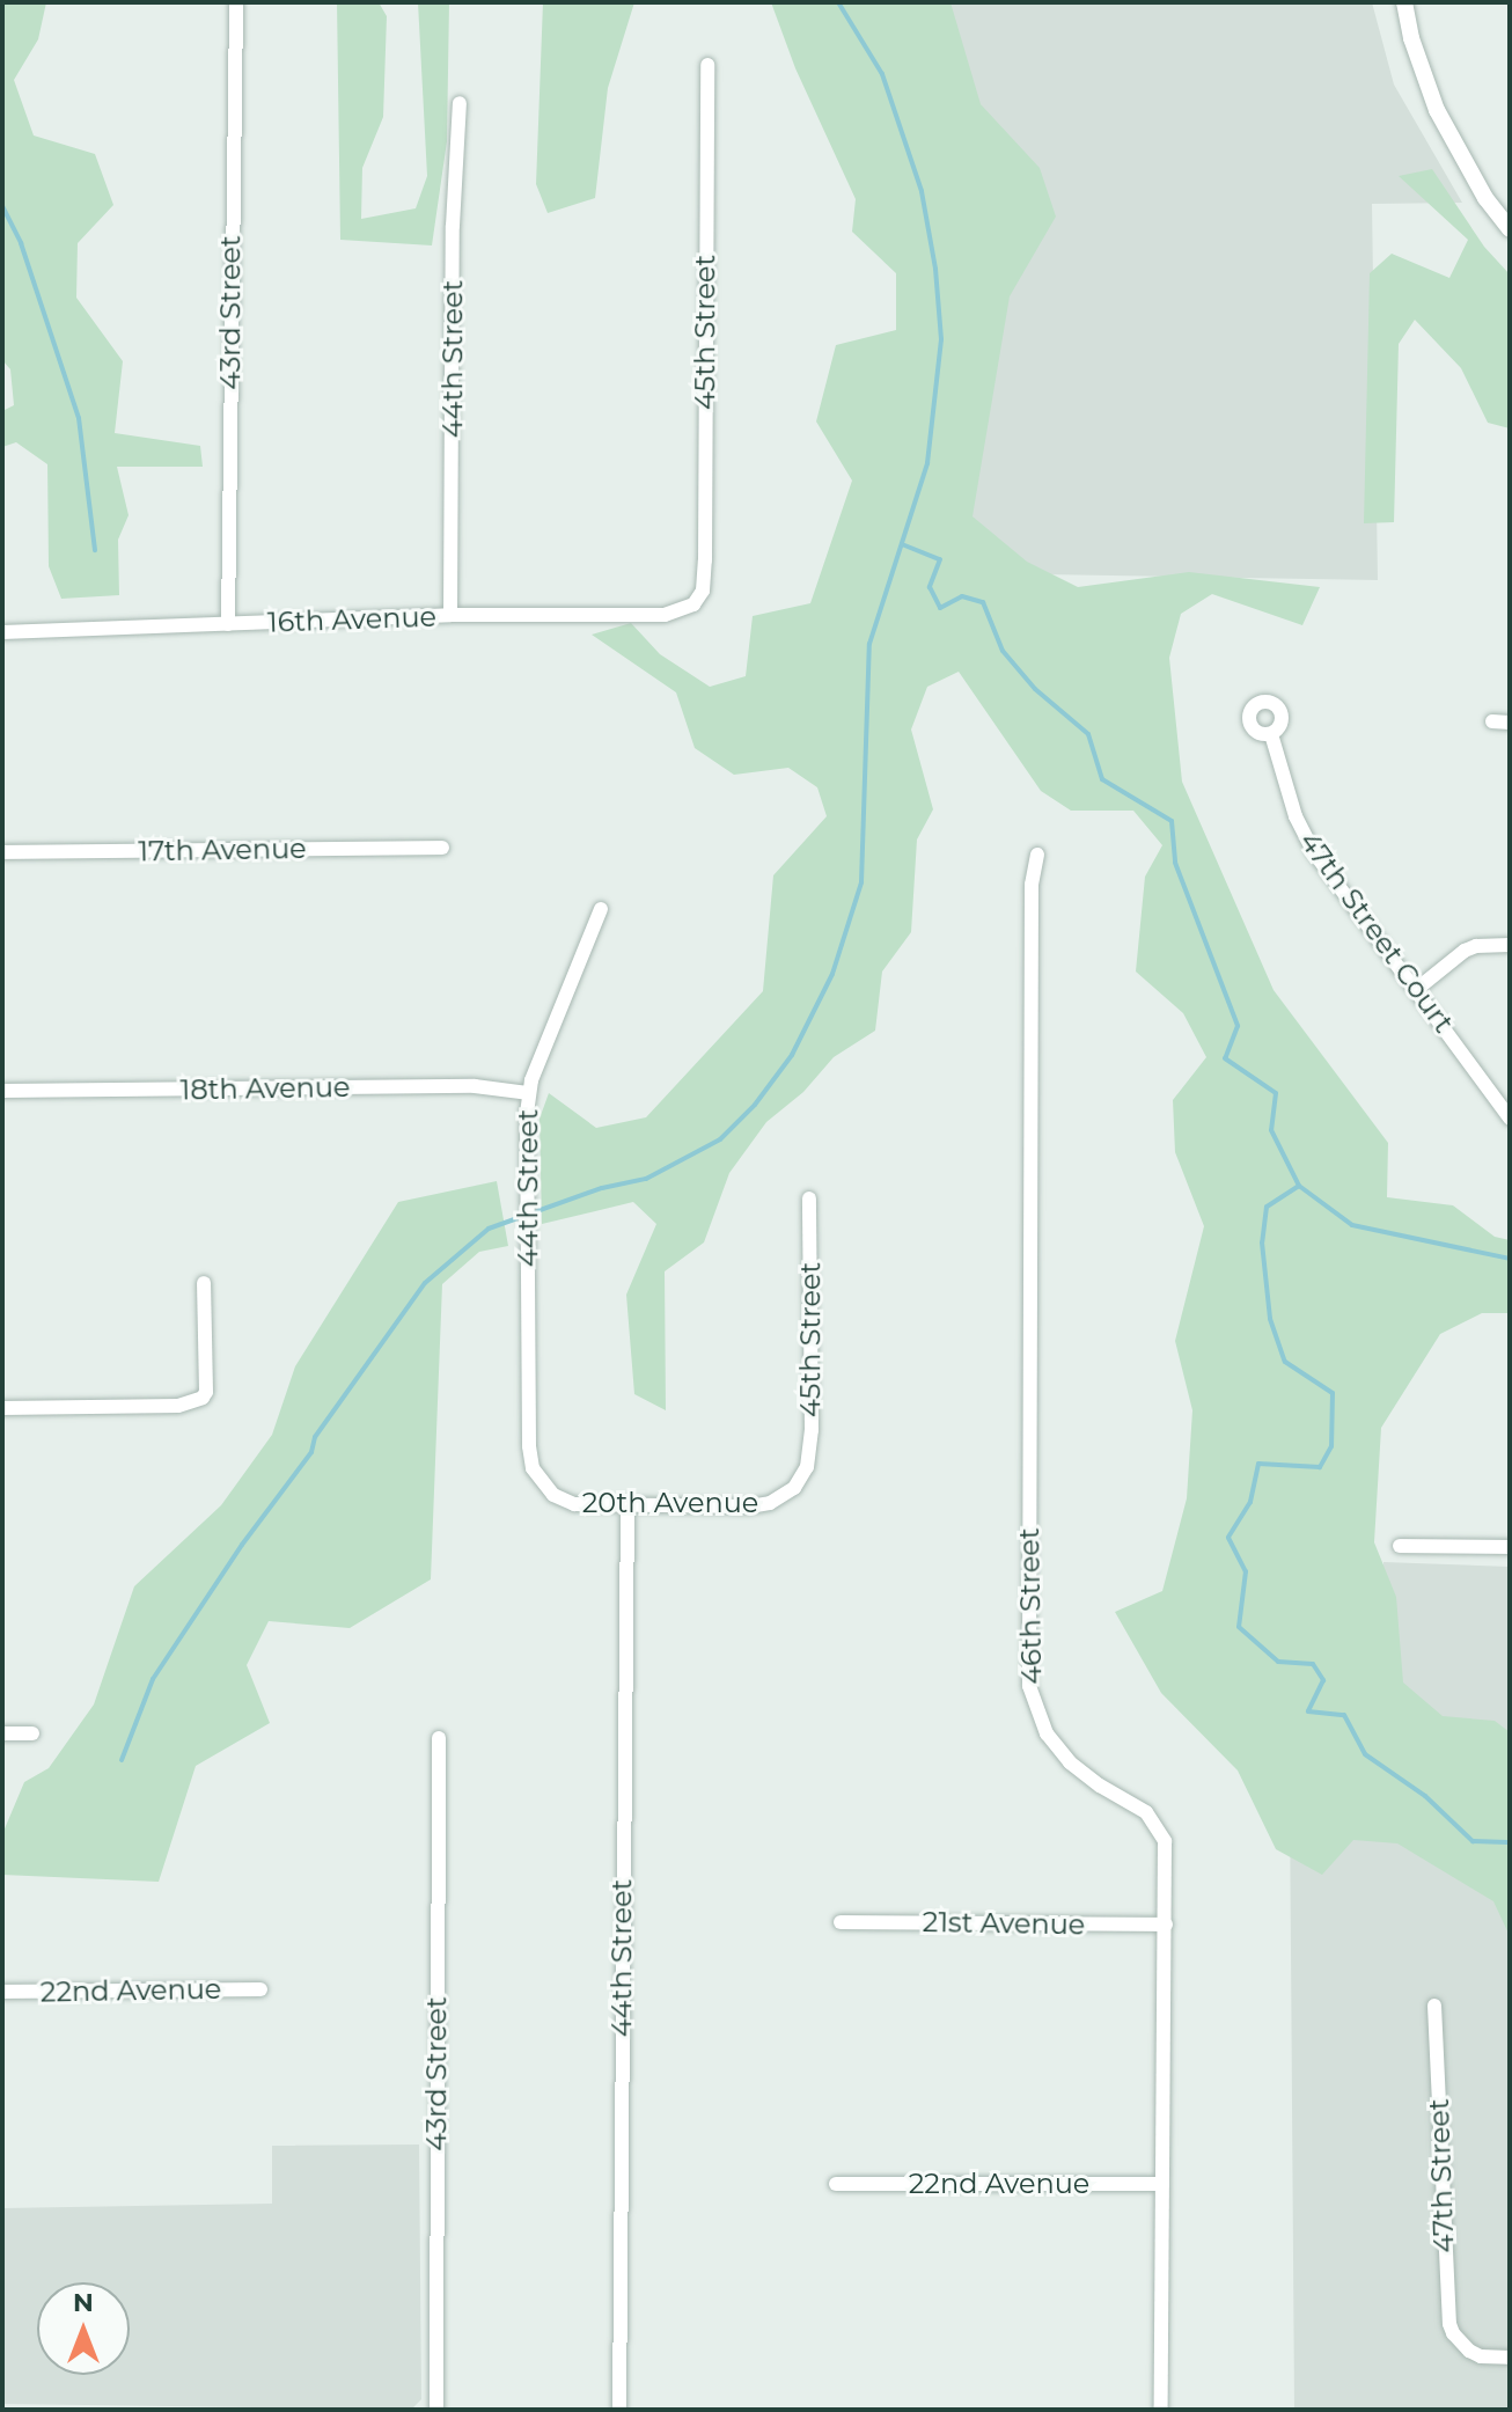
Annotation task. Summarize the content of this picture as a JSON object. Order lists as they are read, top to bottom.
{
  "streets": {
    "street": [
      "43rd Street",
      "45th Street",
      "44th Street",
      "16th Avenue",
      "17th Avenue",
      "47th Street Court",
      "18th Avenue",
      "20th Avenue",
      "46th Street",
      "21st Avenue",
      "22nd Avenue",
      "47th Street"
    ]
  },
  "crossings": [
    ["43rd Street", "16th Avenue"],
    ["45th Street", "16th Avenue"],
    ["45th Street", "20th Avenue"],
    ["44th Street", "16th Avenue"],
    ["44th Street", "18th Avenue"],
    ["44th Street", "20th Avenue"],
    ["46th Street", "21st Avenue"],
    ["46th Street", "22nd Avenue"]
  ],
  "north": "top"
}
